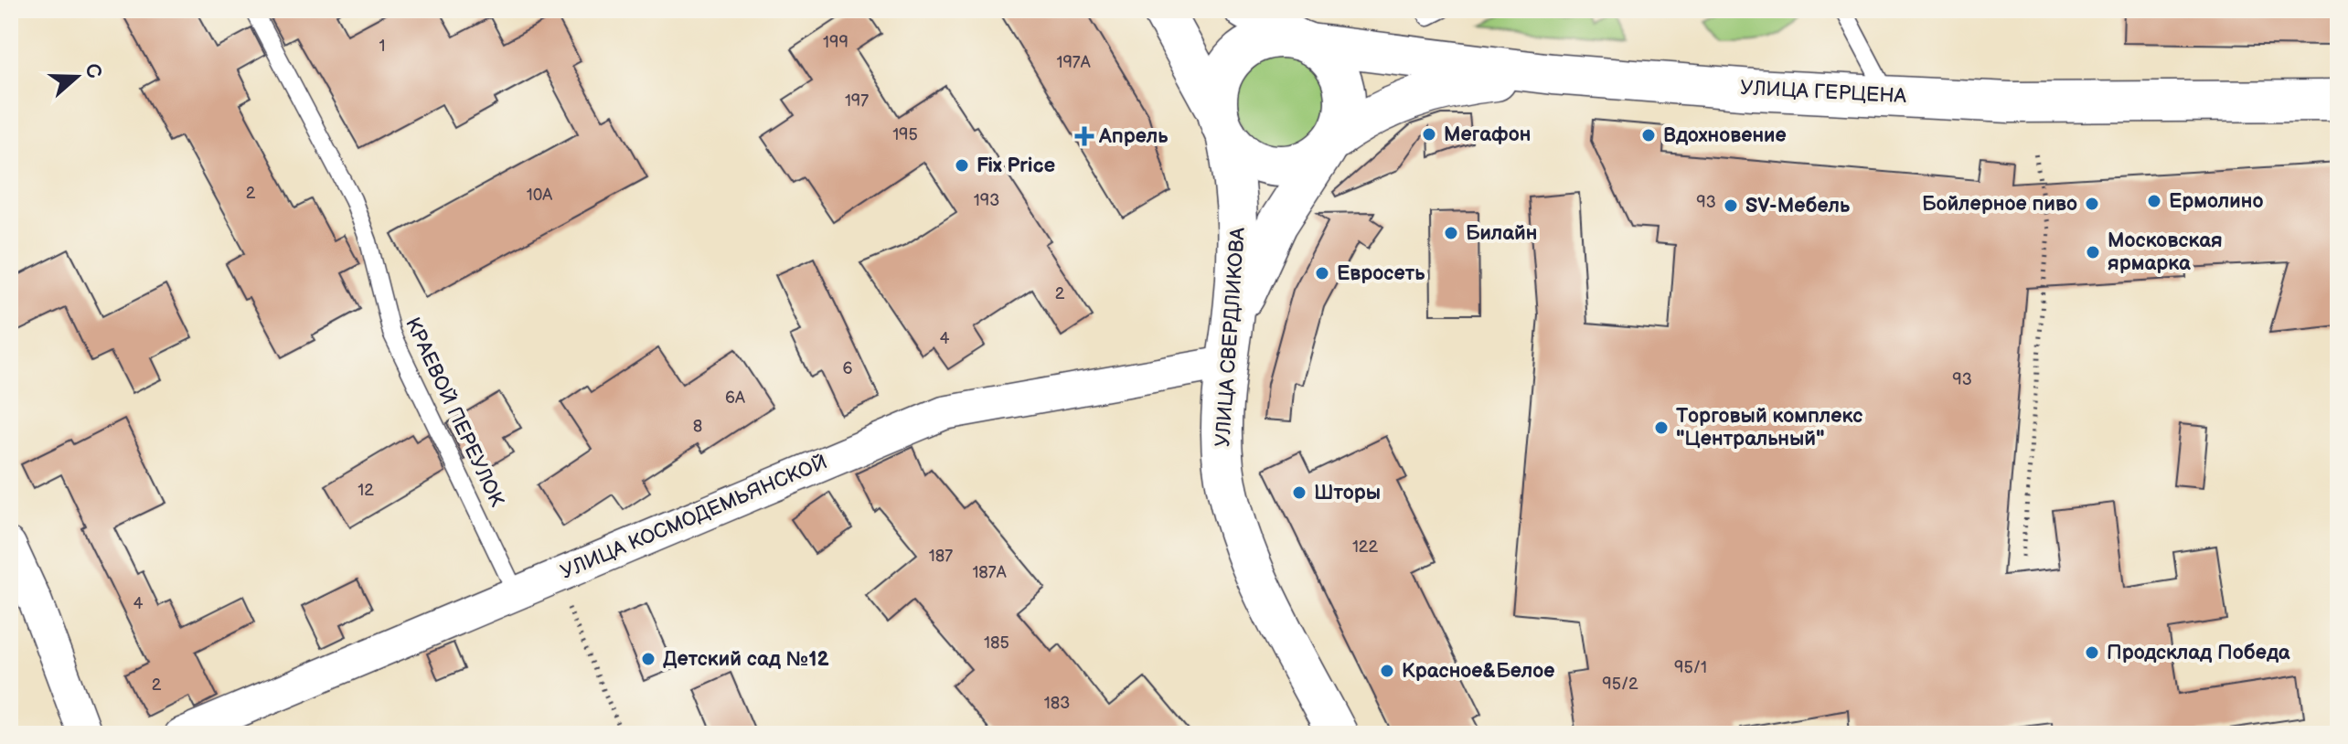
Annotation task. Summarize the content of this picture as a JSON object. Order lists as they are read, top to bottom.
{
  "streets": {
    "street": ["УЛИЦА ГЕРЦЕНА", "УЛИЦА СВЕРДЛИКОВА", "УЛИЦА КОСМОДЕМЬЯНСКОЙ"],
    "lane": ["КРАЕВОЙ ПЕРЕУЛОК"]
  },
  "crossings": [
    ["УЛИЦА ГЕРЦЕНА", "УЛИЦА СВЕРДЛИКОВА"],
    ["УЛИЦА СВЕРДЛИКОВА", "УЛИЦА КОСМОДЕМЬЯНСКОЙ"],
    ["КРАЕВОЙ ПЕРЕУЛОК", "УЛИЦА КОСМОДЕМЬЯНСКОЙ"]
  ],
  "places": {
    "other": [
      "Мегафон",
      "Вдохновение",
      "Fix Price",
      "Ермолино",
      "Бойлерное пиво",
      "SV-Мебель",
      "Билайн",
      "Московская ярмарка",
      "Евросеть",
      "Торговый комплекс \"Центральный\"",
      "Шторы",
      "Продсклад Победа",
      "Детский сад №12",
      "Красное&Белое"
    ],
    "health": ["Апрель"]
  },
  "house_numbers": [
    "199",
    "1",
    "197А",
    "197",
    "195",
    "2",
    "10А",
    "193",
    "93",
    "2",
    "4",
    "6",
    "93",
    "6А",
    "8",
    "12",
    "122",
    "187",
    "187А",
    "4",
    "185",
    "95/1",
    "95/2",
    "2",
    "183"
  ],
  "north": "right"
}
